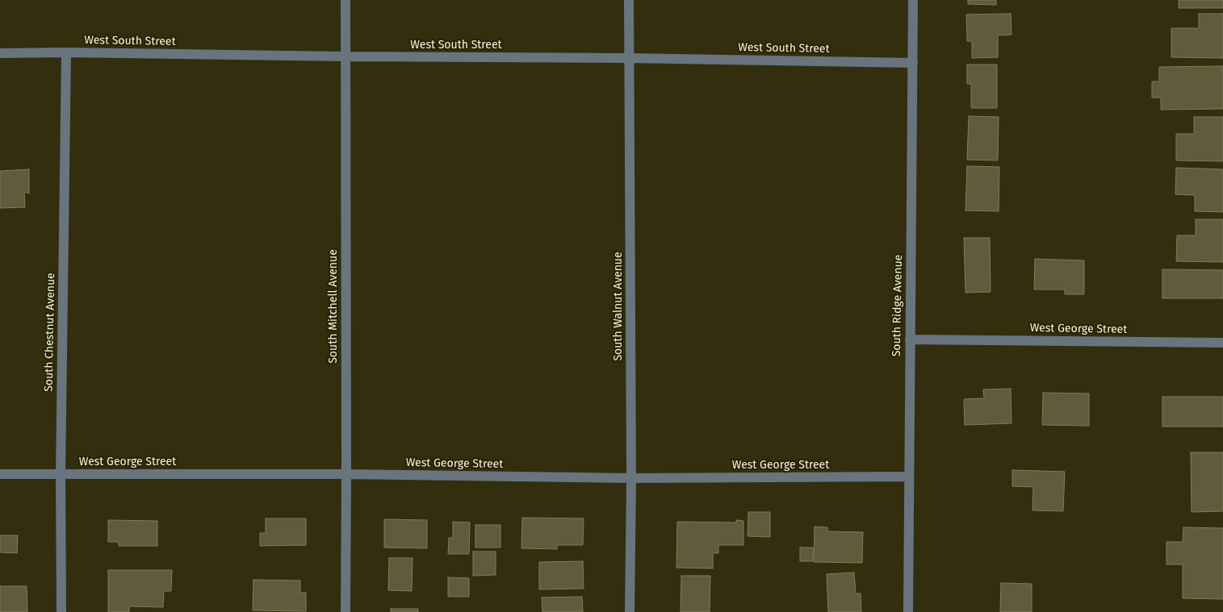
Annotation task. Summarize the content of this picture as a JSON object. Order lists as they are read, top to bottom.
{
  "streets": {
    "street": [
      "West South Street",
      "South Ridge Avenue",
      "South Mitchell Avenue",
      "South Walnut Avenue",
      "West George Street",
      "South Chestnut Avenue"
    ]
  },
  "crossings": [
    ["West South Street", "South Ridge Avenue"],
    ["West South Street", "South Mitchell Avenue"],
    ["West South Street", "South Walnut Avenue"],
    ["West South Street", "South Chestnut Avenue"],
    ["South Ridge Avenue", "West George Street"],
    ["South Mitchell Avenue", "West George Street"],
    ["South Walnut Avenue", "West George Street"],
    ["West George Street", "South Chestnut Avenue"]
  ]
}
